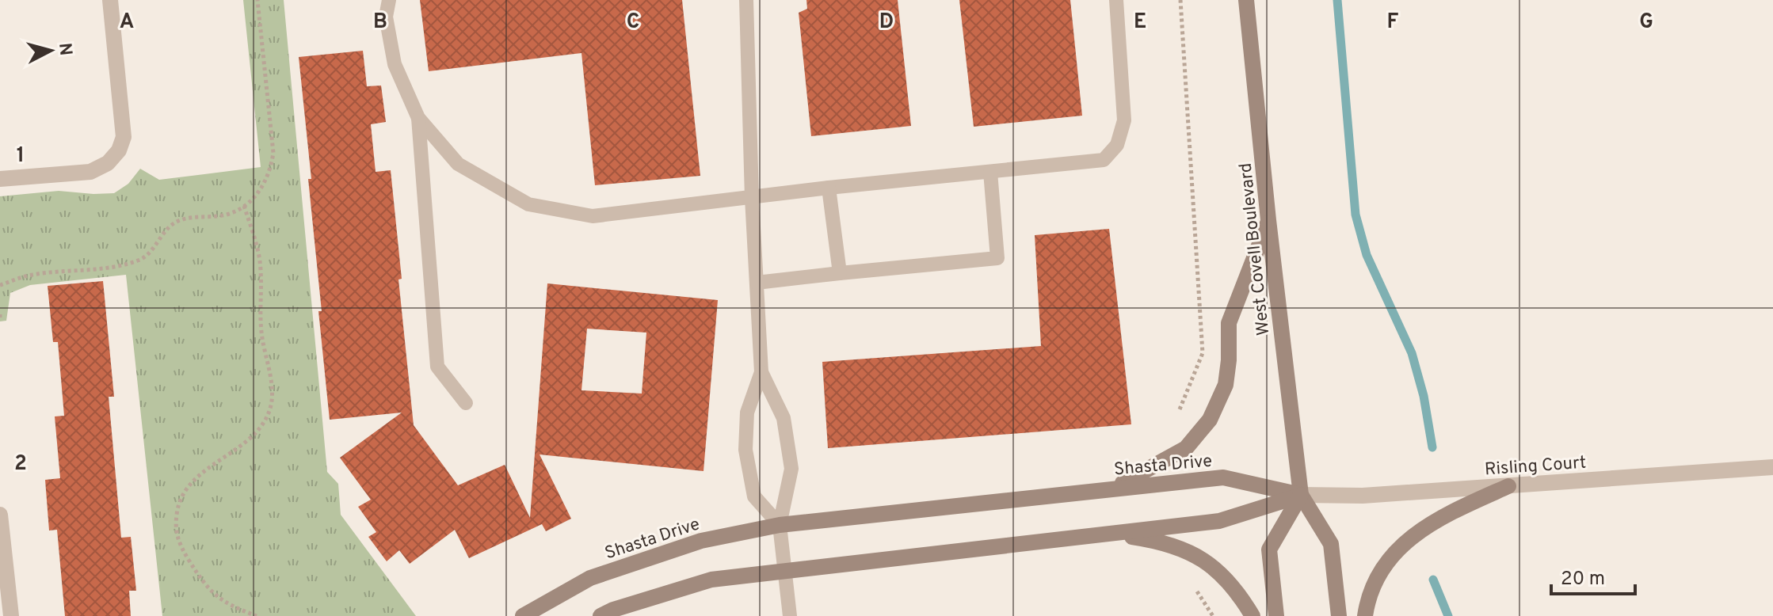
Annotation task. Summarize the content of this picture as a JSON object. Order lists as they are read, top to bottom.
{
  "streets": {
    "street": ["West Covell Boulevard", "Shasta Drive", "Risling Court"]
  },
  "crossings": [
    ["West Covell Boulevard", "Shasta Drive"],
    ["West Covell Boulevard", "Risling Court"],
    ["Shasta Drive", "Risling Court"]
  ],
  "scale_bar": "20 m",
  "north": "right",
  "grid": {
    "columns": [
      "A",
      "B",
      "C",
      "D",
      "E",
      "F",
      "G"
    ],
    "rows": ["1", "2"]
  }
}
